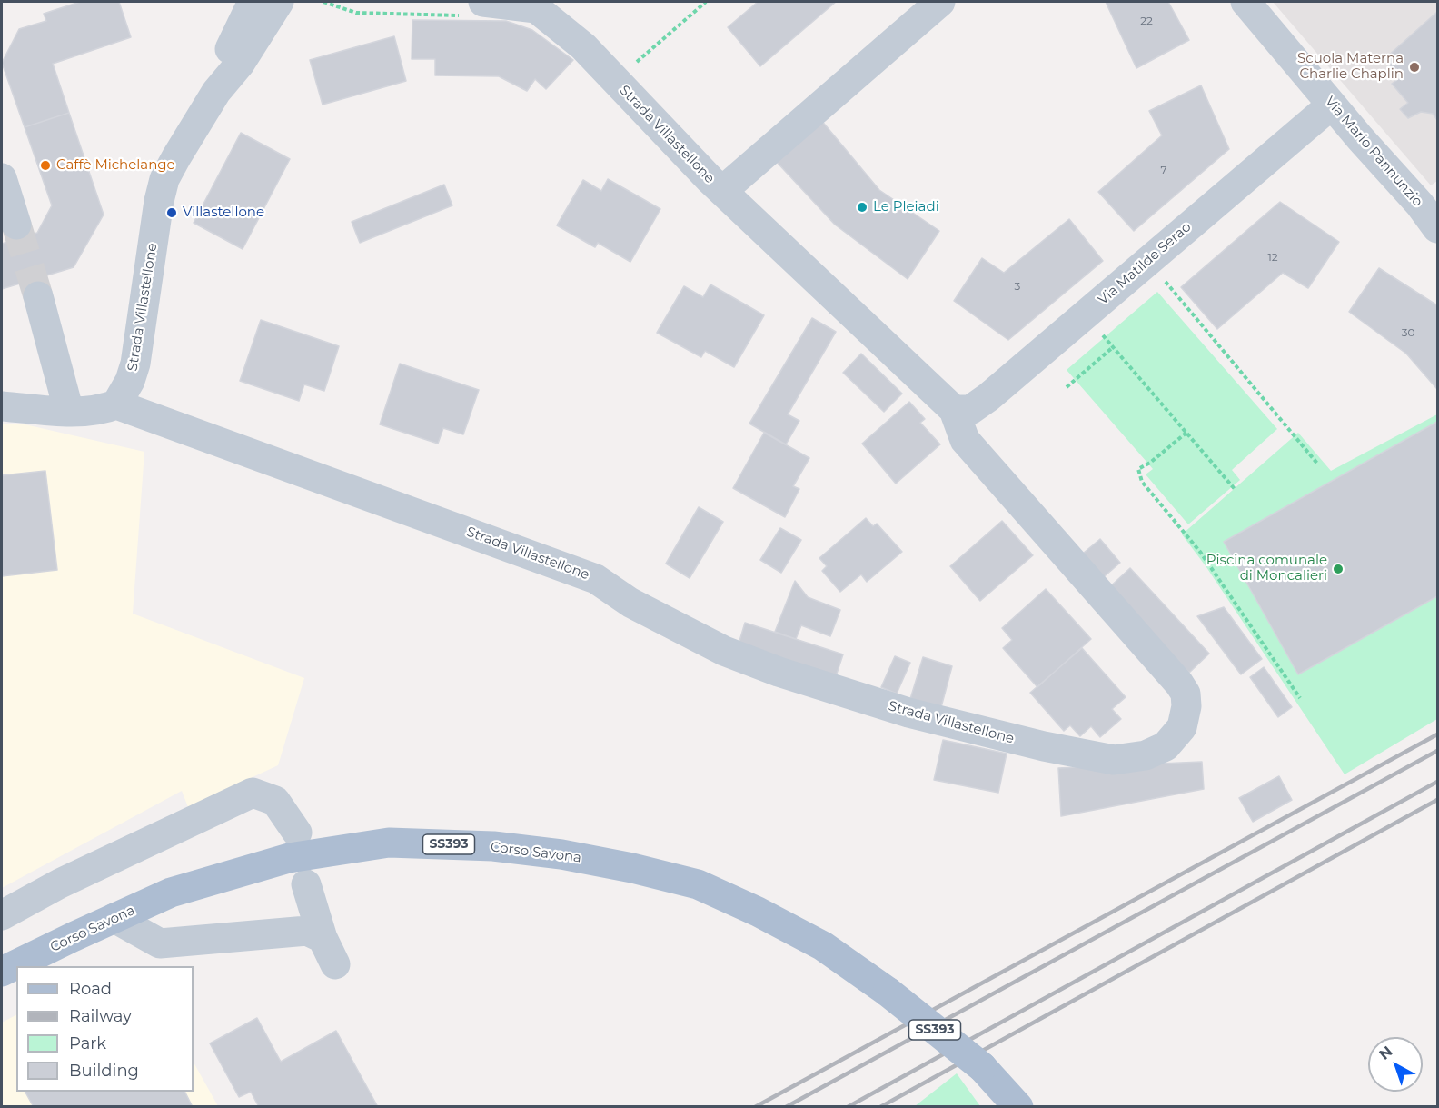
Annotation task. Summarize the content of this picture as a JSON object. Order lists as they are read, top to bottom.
{
  "streets": {
    "main road": ["SS393", "Corso Savona"],
    "street": ["Strada Villastellone", "Via Mario Pannunzio", "Via Matilde Serao"]
  },
  "crossings": [
    ["Strada Villastellone", "Via Matilde Serao"],
    ["Via Mario Pannunzio", "Via Matilde Serao"]
  ],
  "places": [
    "Scuola Materna Charlie Chaplin",
    "Caffè Michelange",
    "Le Pleiadi",
    "Villastellone",
    "Piscina comunale di Moncalieri"
  ],
  "house_numbers": [
    "22",
    "7",
    "12",
    "3",
    "30"
  ],
  "legend": [
    "Road",
    "Railway",
    "Park",
    "Building"
  ],
  "north": "top left"
}
